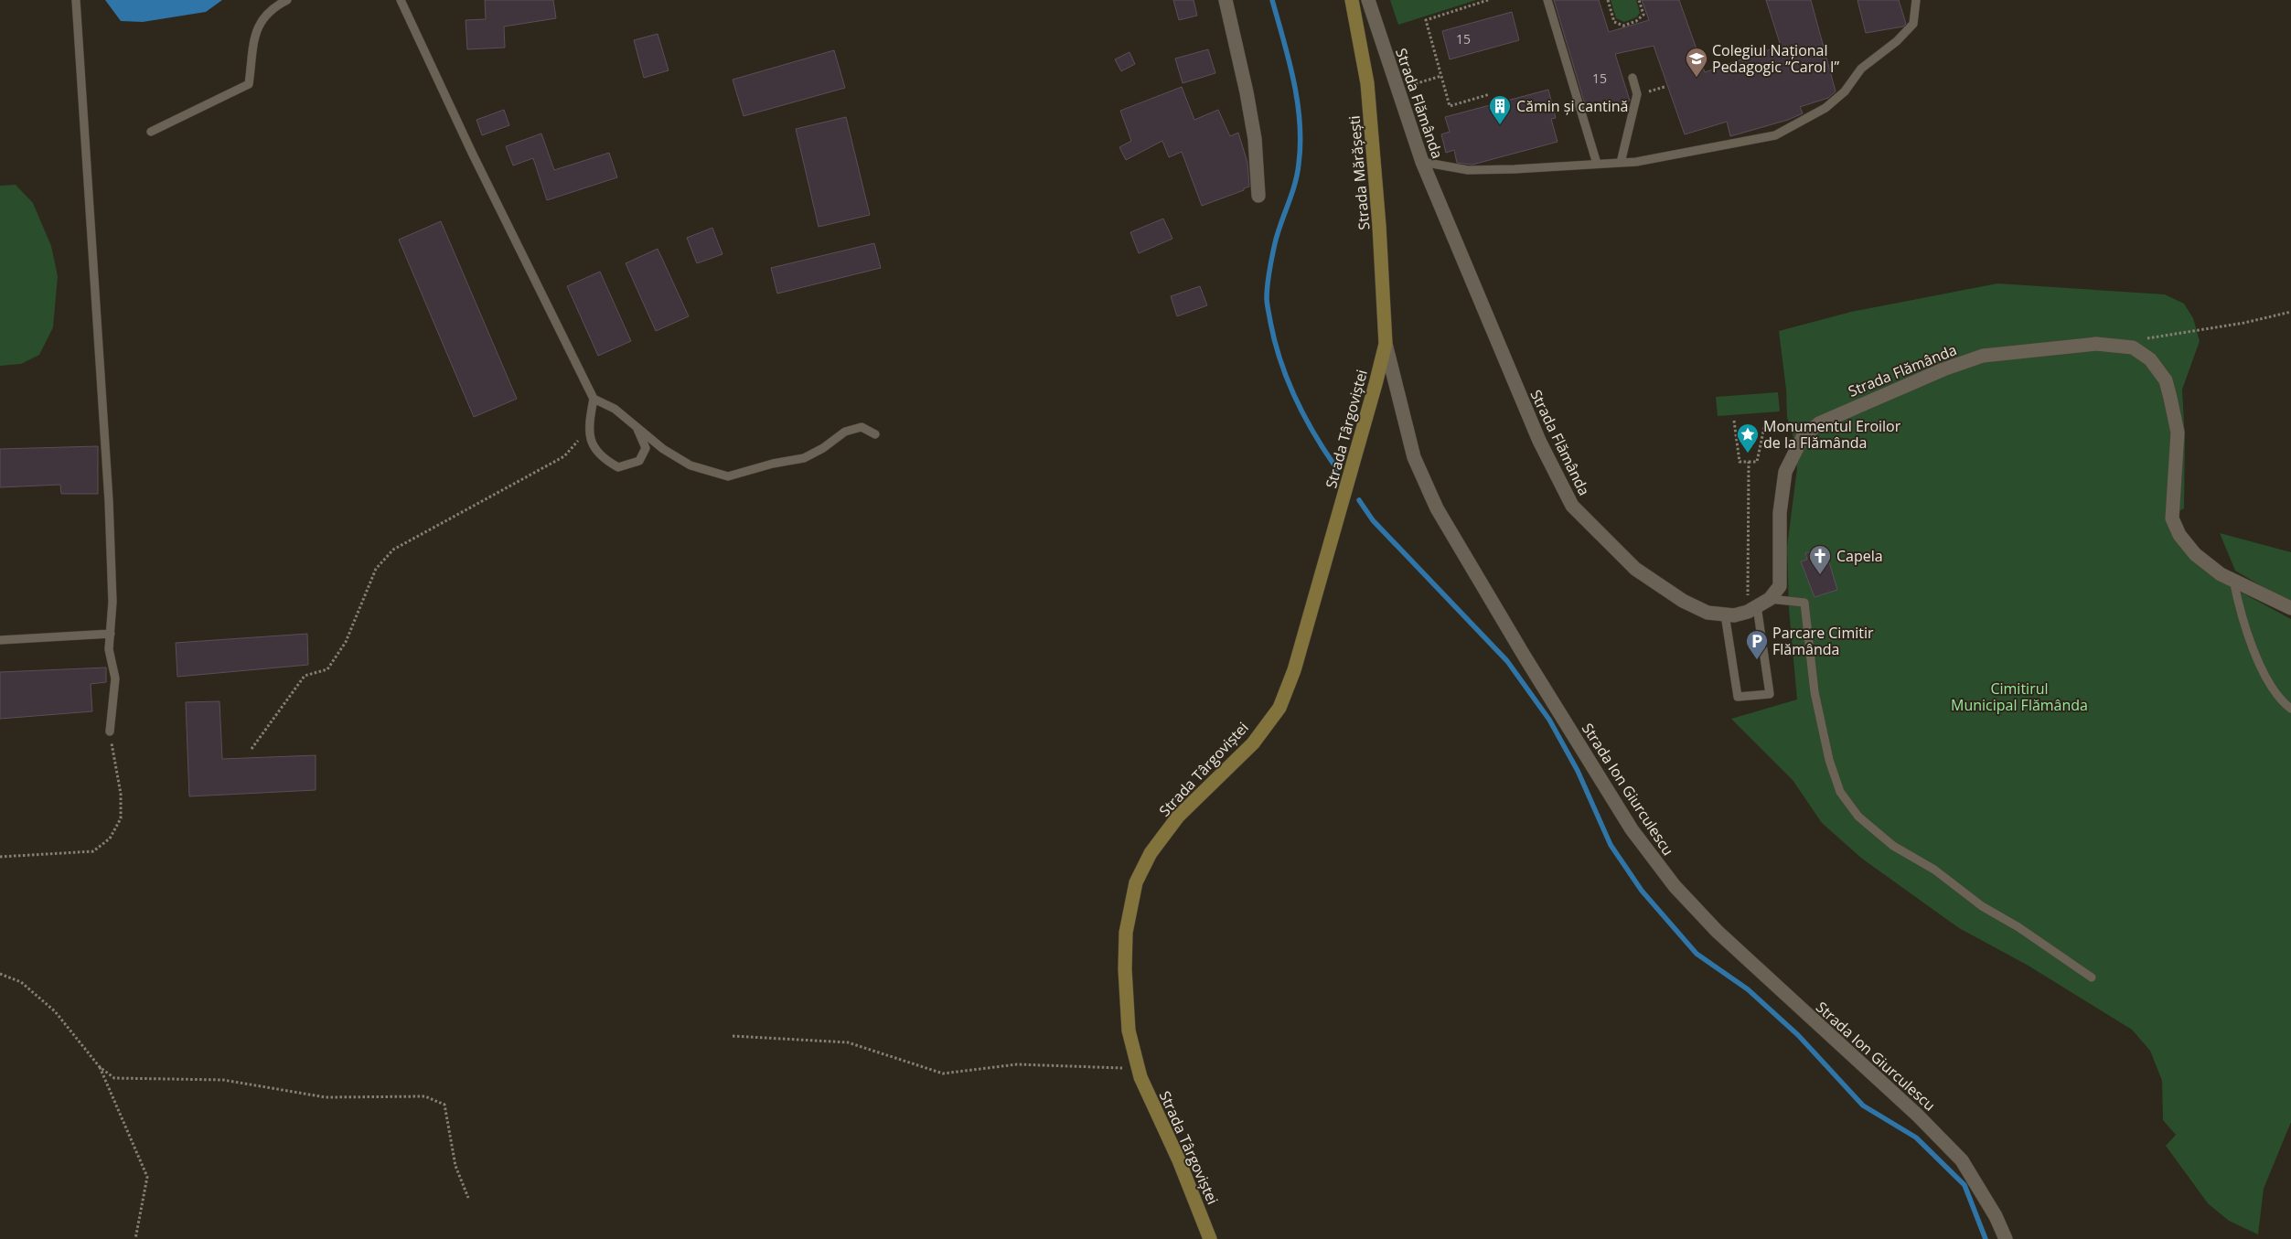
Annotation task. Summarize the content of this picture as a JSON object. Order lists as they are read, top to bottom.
{
  "streets": {
    "main road": ["Strada Mărășești", "Strada Târgoviștei"],
    "street": ["Strada Flămânda", "Strada Ion Giurculescu"]
  },
  "crossings": [
    ["Strada Mărășești", "Strada Târgoviștei"],
    ["Strada Mărășești", "Strada Ion Giurculescu"],
    ["Strada Târgoviștei", "Strada Ion Giurculescu"]
  ],
  "parks": ["Cimitirul Municipal Flămânda"],
  "places": {
    "school or university": ["Colegiul Național Pedagogic ”Carol I”"],
    "building": ["Cămin și cantină"],
    "place": ["Monumentul Eroilor de la Flămânda"],
    "church": ["Capela"],
    "parking": ["Parcare Cimitir Flămânda"]
  },
  "house_numbers": ["15", "15"]
}
